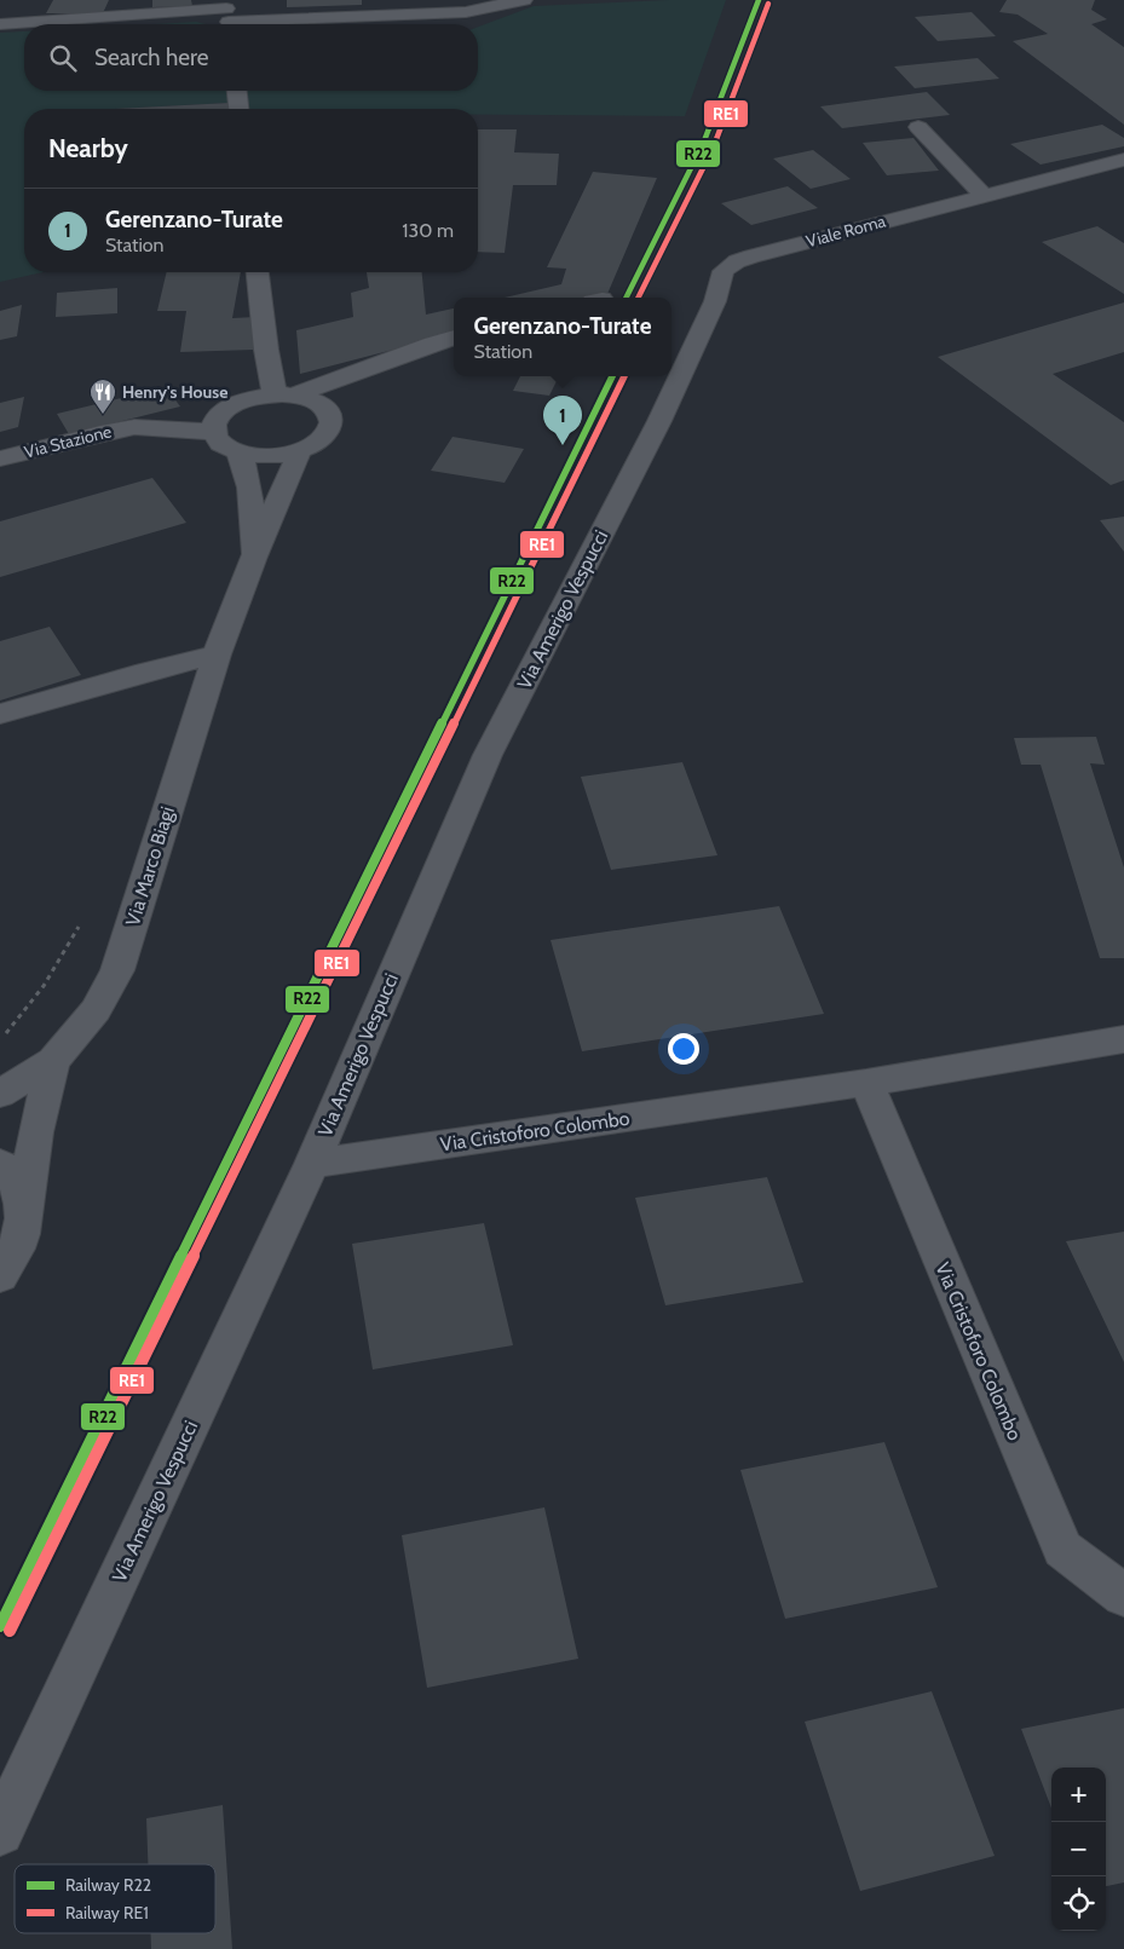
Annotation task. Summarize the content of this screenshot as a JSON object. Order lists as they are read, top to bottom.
{
  "streets": {
    "street": [
      "Viale Roma",
      "Via Stazione",
      "Via Amerigo Vespucci",
      "Via Marco Biagi",
      "Via Cristoforo Colombo"
    ]
  },
  "crossings": [
    ["Viale Roma", "Via Amerigo Vespucci"],
    ["Via Amerigo Vespucci", "Via Cristoforo Colombo"]
  ],
  "places": {
    "restaurant": ["Henry's House"]
  },
  "lines": ["rail line R22", "rail line RE1"],
  "legend": ["Railway R22", "Railway RE1"],
  "page": {
    "search": "Search here",
    "heading": "Nearby",
    "list": [
      {
        "mark": "1",
        "name": "Gerenzano-Turate",
        "note": "Station",
        "value": "130 m"
      }
    ],
    "popup": ["Gerenzano-Turate", "Station"],
    "pins": "1",
    "map_buttons": ["+", "−"]
  }
}
